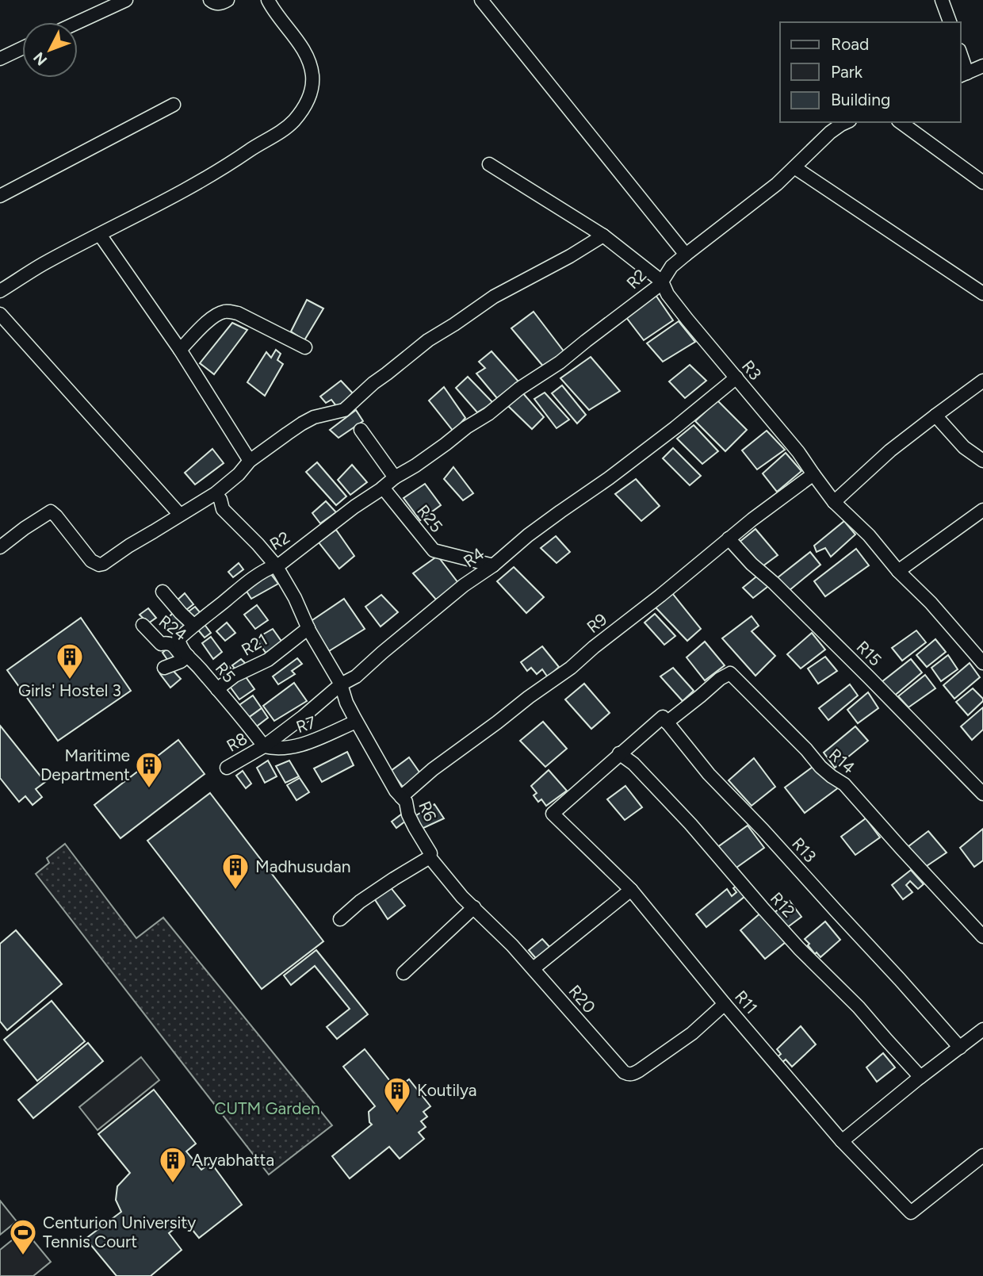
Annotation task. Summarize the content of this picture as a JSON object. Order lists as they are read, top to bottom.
{
  "streets": {
    "street": [
      "R2",
      "R3",
      "R25",
      "R4",
      "R9",
      "R24",
      "R21",
      "R15",
      "R5",
      "R7",
      "R8",
      "R14",
      "R6",
      "R13",
      "R12",
      "R20",
      "R11"
    ]
  },
  "crossings": [
    ["R2", "R3"],
    ["R2", "R25"],
    ["R3", "R4"],
    ["R3", "R9"],
    ["R25", "R4"],
    ["R4", "R6"],
    ["R9", "R15"],
    ["R9", "R6"],
    ["R24", "R5"],
    ["R21", "R5"],
    ["R5", "R7"],
    ["R5", "R8"],
    ["R7", "R8"],
    ["R7", "R6"],
    ["R14", "R13"],
    ["R6", "R20"],
    ["R12", "R11"],
    ["R20", "R11"]
  ],
  "parks": ["CUTM Garden"],
  "places": {
    "building": [
      "Girls' Hostel 3",
      "Maritime Department",
      "Madhusudan",
      "Koutilya",
      "Aryabhatta"
    ],
    "sports": ["Centurion University Tennis Court"]
  },
  "legend": ["Road", "Park", "Building"],
  "north": "bottom left"
}
